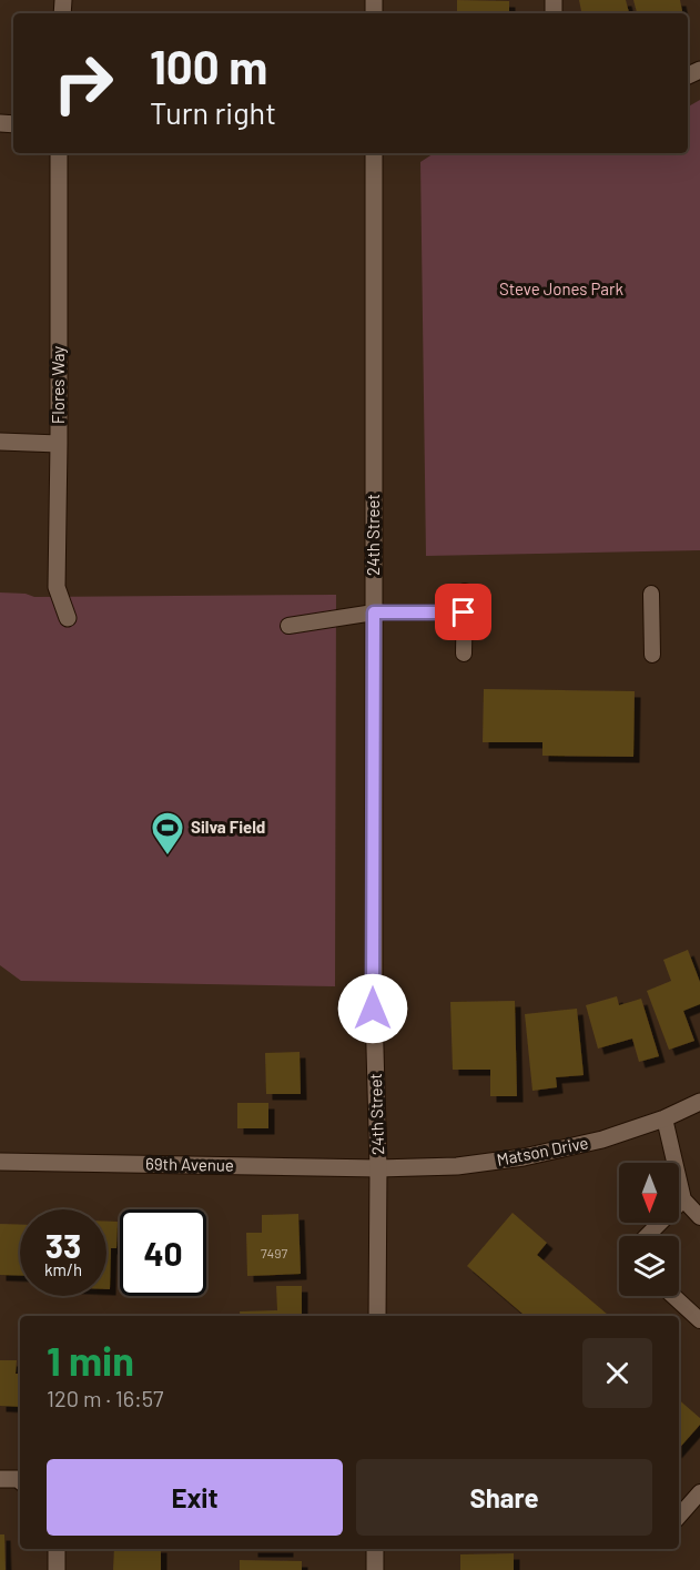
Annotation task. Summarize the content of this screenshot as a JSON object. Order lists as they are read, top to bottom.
{
  "streets": {
    "street": [
      "Flores Way",
      "24th Street",
      "Matson Drive",
      "69th Avenue"
    ]
  },
  "crossings": [
    ["24th Street", "Matson Drive"],
    ["24th Street", "69th Avenue"],
    ["Matson Drive", "69th Avenue"]
  ],
  "parks": ["Steve Jones Park"],
  "places": {
    "sports": ["Silva Field"]
  },
  "house_numbers": ["7497"],
  "north": "bottom",
  "page": {
    "turn": ["100 m", "Turn right"],
    "speed": "33 km/h",
    "limit": "40",
    "heading": ["1 min", "120 m · 16:57"],
    "buttons": ["Exit", "Share"]
  }
}
